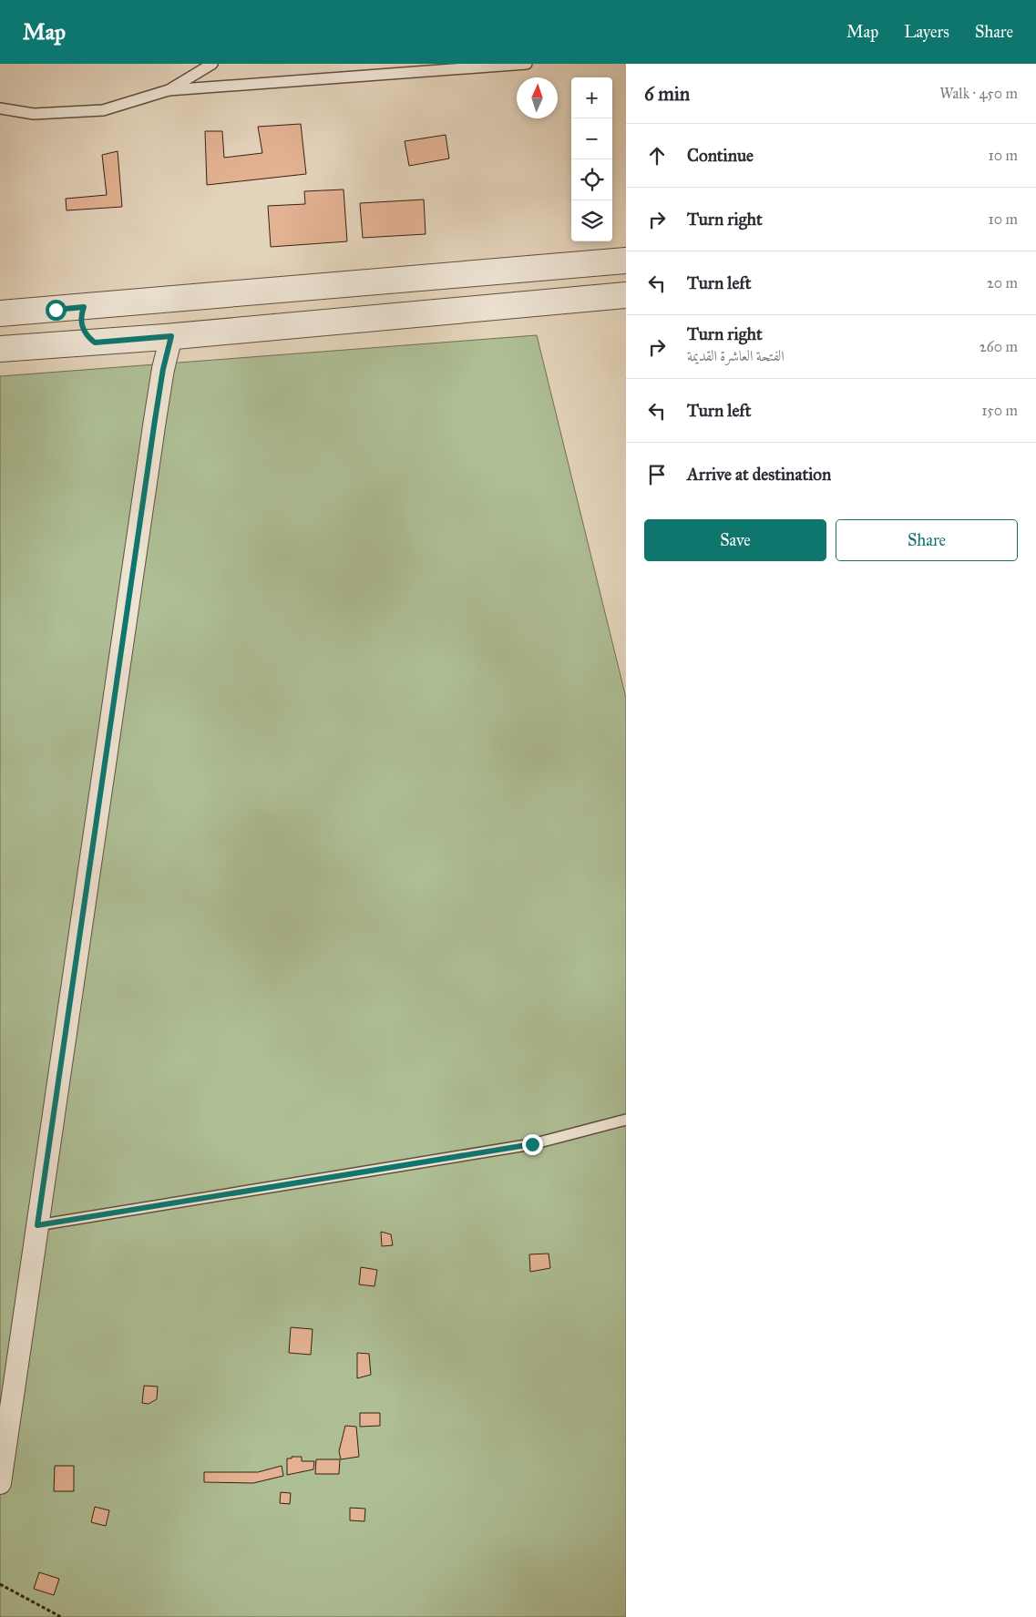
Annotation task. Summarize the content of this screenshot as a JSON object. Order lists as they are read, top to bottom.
{
  "north": "top",
  "page": {
    "header": "Map",
    "nav": ["Map", "Layers", "Share"],
    "heading": ["6 min", "Walk · 450 m"],
    "map_buttons": ["+", "−"],
    "list": [
      ["Continue", "10 m"],
      ["Turn right", "10 m"],
      ["Turn left", "20 m"],
      ["Turn right", "الفتحة العاشرة القديمة", "260 m"],
      ["Turn left", "150 m"],
      "Arrive at destination"
    ],
    "buttons": ["Save", "Share"]
  }
}
